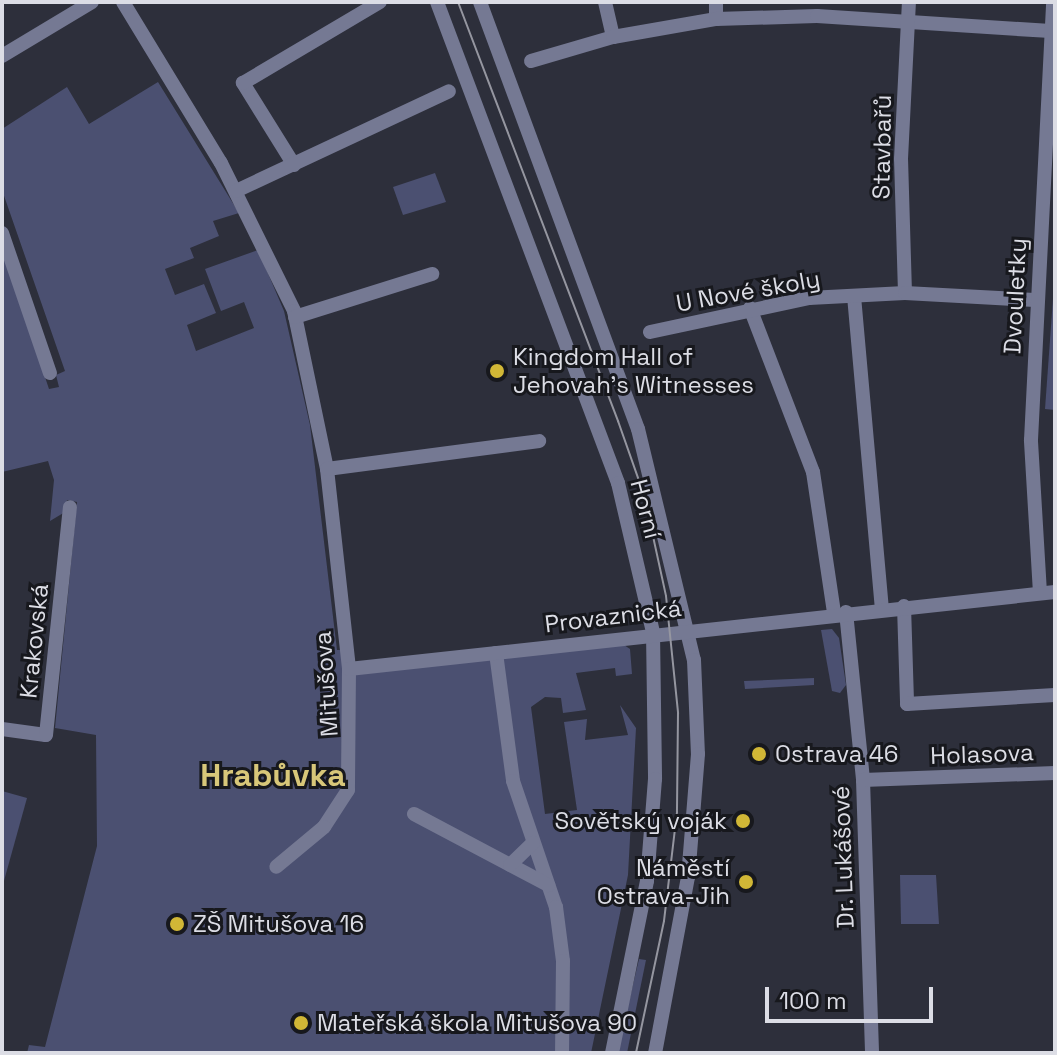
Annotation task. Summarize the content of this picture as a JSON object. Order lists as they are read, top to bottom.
{
  "streets": {
    "street": [
      "Stavbařů",
      "U Nové školy",
      "Dvouletky",
      "Horní",
      "Provaznická",
      "Krakovská",
      "Mitušova",
      "Holasova",
      "Dr. Lukášové"
    ]
  },
  "crossings": [
    ["Stavbařů", "U Nové školy"],
    ["U Nové školy", "Dvouletky"],
    ["U Nové školy", "Provaznická"],
    ["U Nové školy", "Dr. Lukášové"],
    ["Dvouletky", "Provaznická"],
    ["Horní", "Provaznická"],
    ["Provaznická", "Mitušova"],
    ["Provaznická", "Dr. Lukášové"],
    ["Holasova", "Dr. Lukášové"]
  ],
  "districts": ["Hrabůvka"],
  "places": [
    "Kingdom Hall of Jehovah's Witnesses",
    "Ostrava 46",
    "Sovětský voják",
    "Náměstí Ostrava-Jih",
    "ZŠ Mitušova 16",
    "Mateřská škola Mitušova 90"
  ],
  "scale_bar": "100 m"
}
